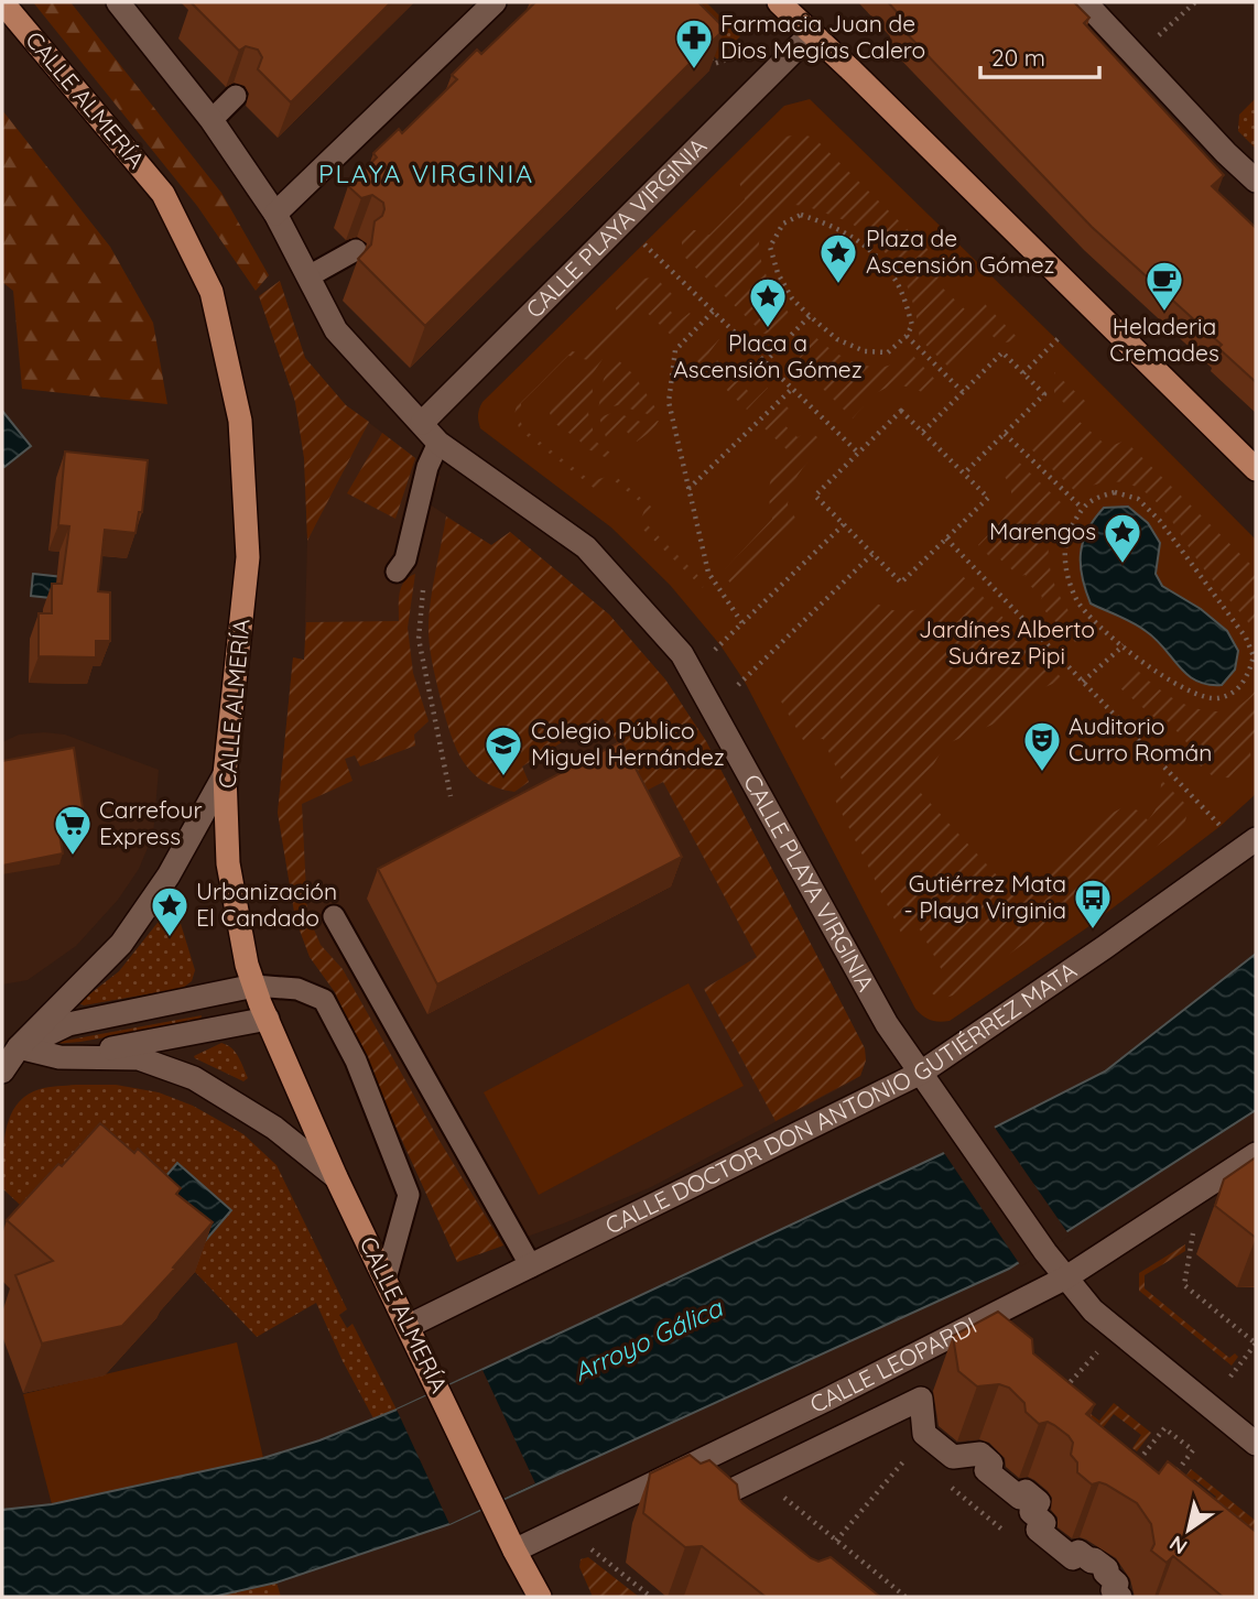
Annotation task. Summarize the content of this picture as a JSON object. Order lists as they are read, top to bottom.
{
  "streets": {
    "main road": ["CALLE ALMERÍA"],
    "street": ["CALLE PLAYA VIRGINIA", "CALLE DOCTOR DON ANTONIO GUTIÉRREZ MATA", "CALLE LEOPARDI"]
  },
  "crossings": [
    ["CALLE ALMERÍA", "CALLE DOCTOR DON ANTONIO GUTIÉRREZ MATA"],
    ["CALLE ALMERÍA", "CALLE LEOPARDI"],
    ["CALLE PLAYA VIRGINIA", "CALLE DOCTOR DON ANTONIO GUTIÉRREZ MATA"],
    ["CALLE PLAYA VIRGINIA", "CALLE LEOPARDI"]
  ],
  "districts": ["PLAYA VIRGINIA"],
  "water": ["Arroyo Gálica"],
  "parks": ["Jardínes Alberto Suárez Pipi"],
  "places": {
    "pharmacy": ["Farmacia Juan de Dios Megías Calero"],
    "place": [
      "Plaza de Ascensión Gómez",
      "Placa a Ascensión Gómez",
      "Marengos",
      "Urbanización El Candado"
    ],
    "cafe": ["Heladeria Cremades"],
    "theatre": ["Auditorio Curro Román"],
    "school or university": ["Colegio Público Miguel Hernández"],
    "supermarket": ["Carrefour Express"],
    "bus stop": ["Gutiérrez Mata - Playa Virginia"]
  },
  "scale_bar": "20 m",
  "north": "bottom left"
}
